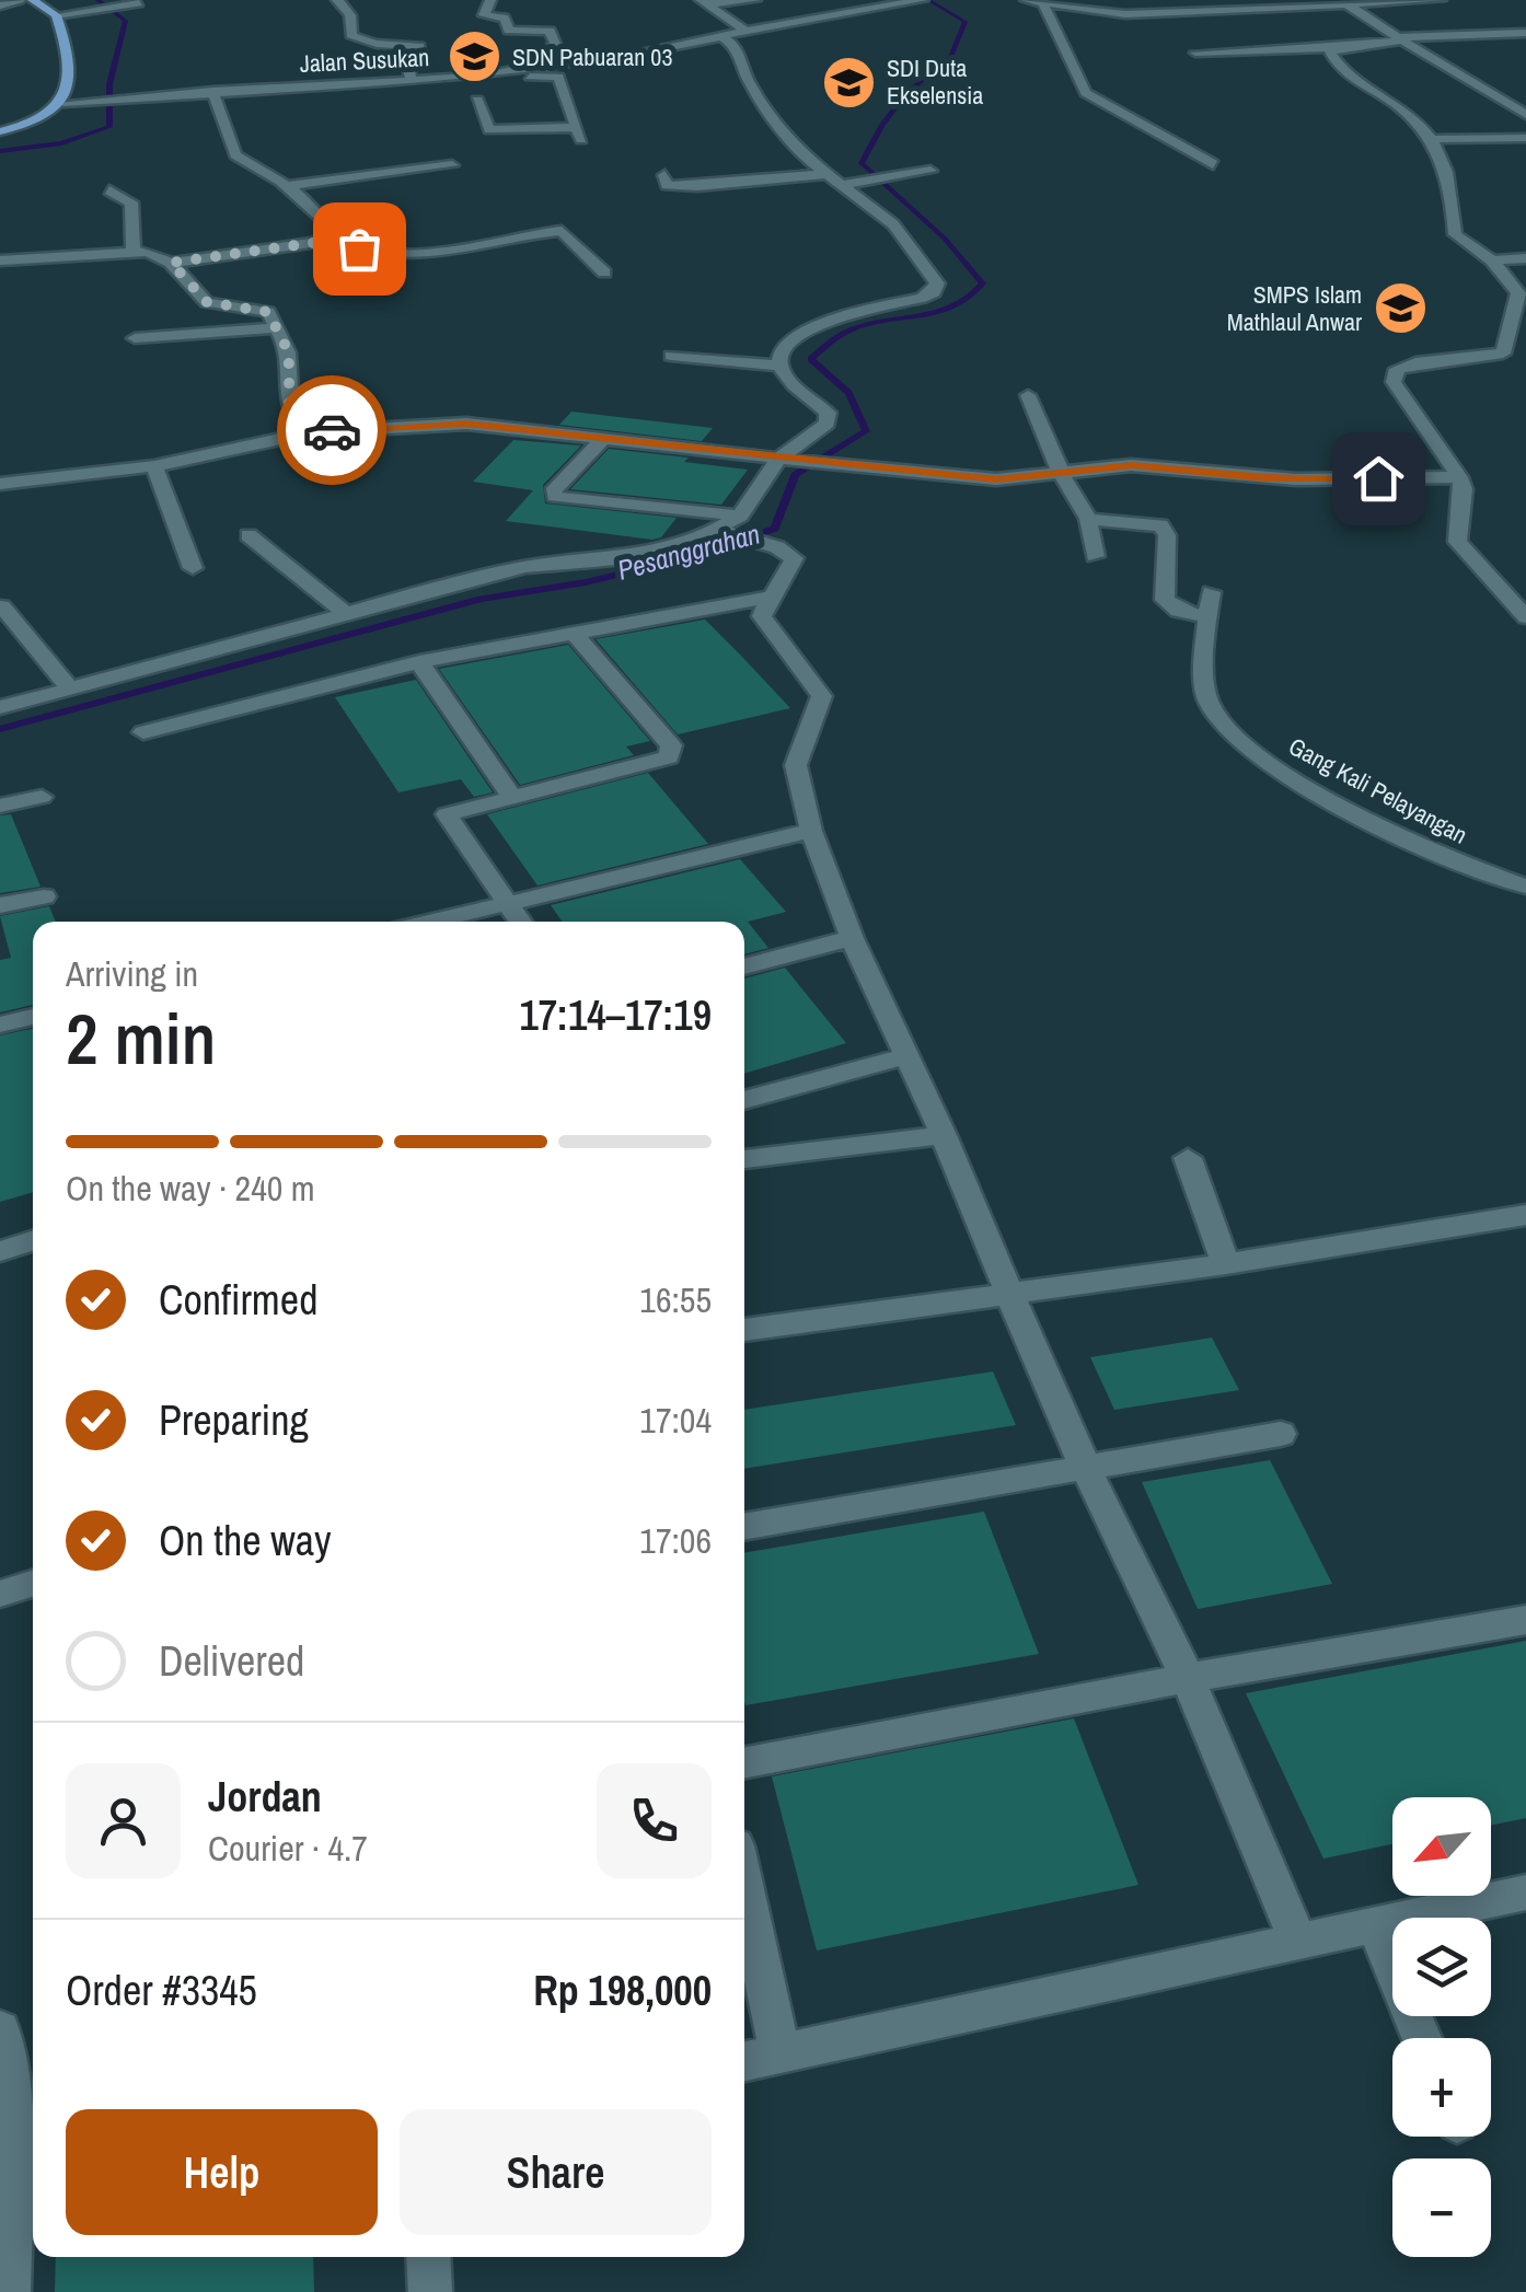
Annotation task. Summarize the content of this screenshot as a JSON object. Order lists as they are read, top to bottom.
{
  "streets": {
    "street": ["Jalan Susukan", "Gang Kali Pelayangan"]
  },
  "water": ["Pesanggrahan"],
  "places": {
    "school or university": ["SDN Pabuaran 03", "SDI Duta Ekselensia", "SMPS Islam Mathlaul Anwar"]
  },
  "north": "bottom left",
  "page": {
    "heading": ["2 min", "Arriving in", "17:14–17:19"],
    "panel": [
      "Jordan",
      "Courier · 4.7",
      "Order #3345",
      "Rp 198,000"
    ],
    "bar": "On the way · 240 m",
    "list": [
      ["Confirmed", "16:55"],
      ["Preparing", "17:04"],
      ["On the way", "17:06"],
      "Delivered"
    ],
    "map_buttons": ["+", "−"],
    "buttons": ["Help", "Share"]
  }
}
